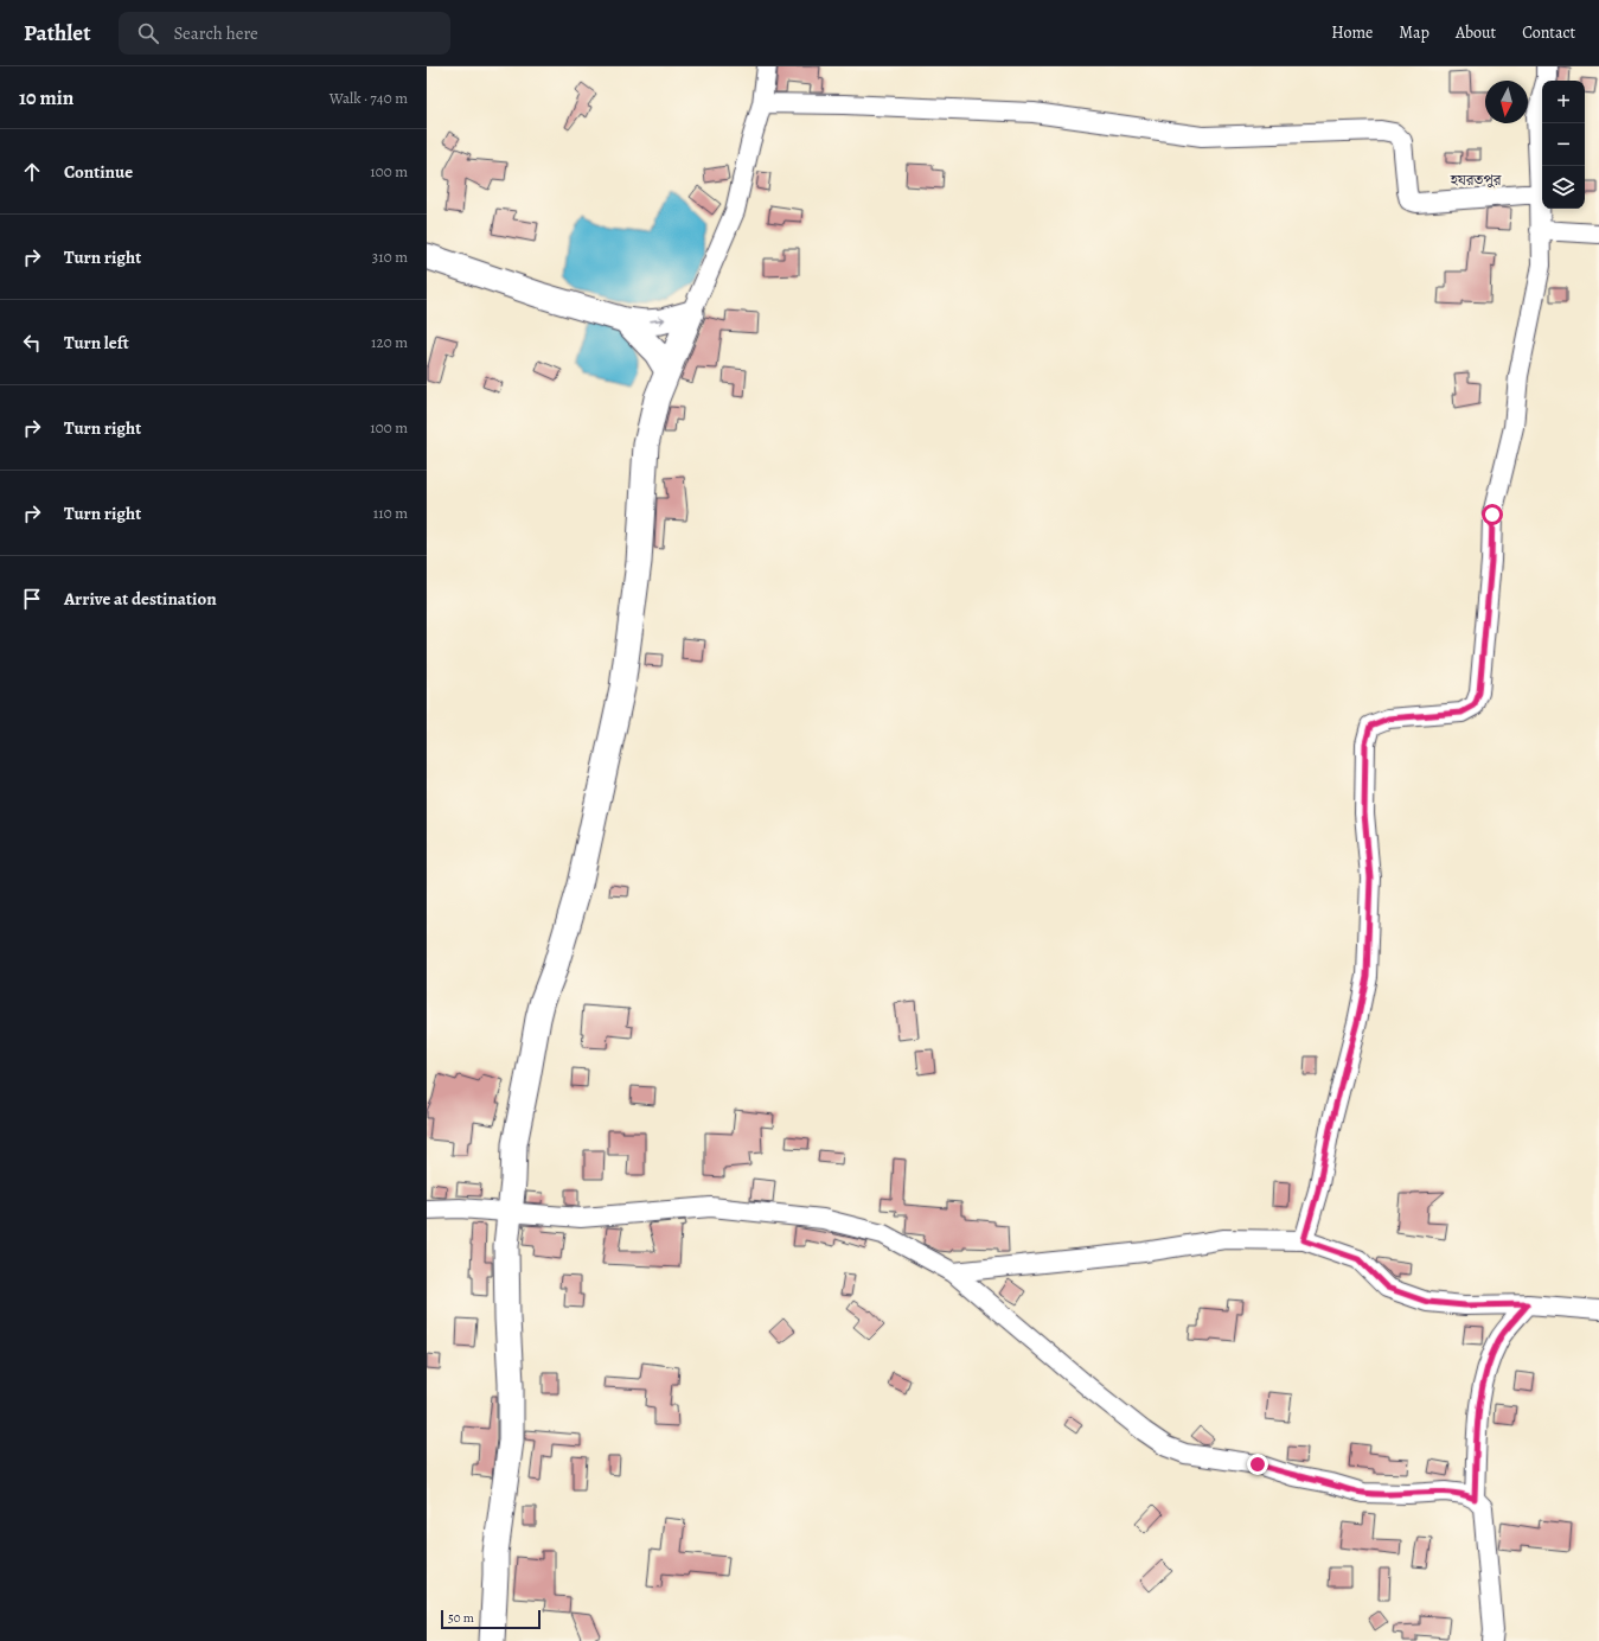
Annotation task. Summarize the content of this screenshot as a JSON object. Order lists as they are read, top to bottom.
{
  "districts": ["হযরতপুর"],
  "scale_bar": "50 m",
  "north": "bottom",
  "page": {
    "header": "Pathlet",
    "search": "Search here",
    "nav": [
      "Home",
      "Map",
      "About",
      "Contact"
    ],
    "heading": ["10 min", "Walk · 740 m"],
    "map_buttons": ["+", "−"],
    "list": [
      ["Continue", "100 m"],
      ["Turn right", "310 m"],
      ["Turn left", "120 m"],
      ["Turn right", "100 m"],
      ["Turn right", "110 m"],
      "Arrive at destination"
    ],
    "scale": "50 m"
  }
}
